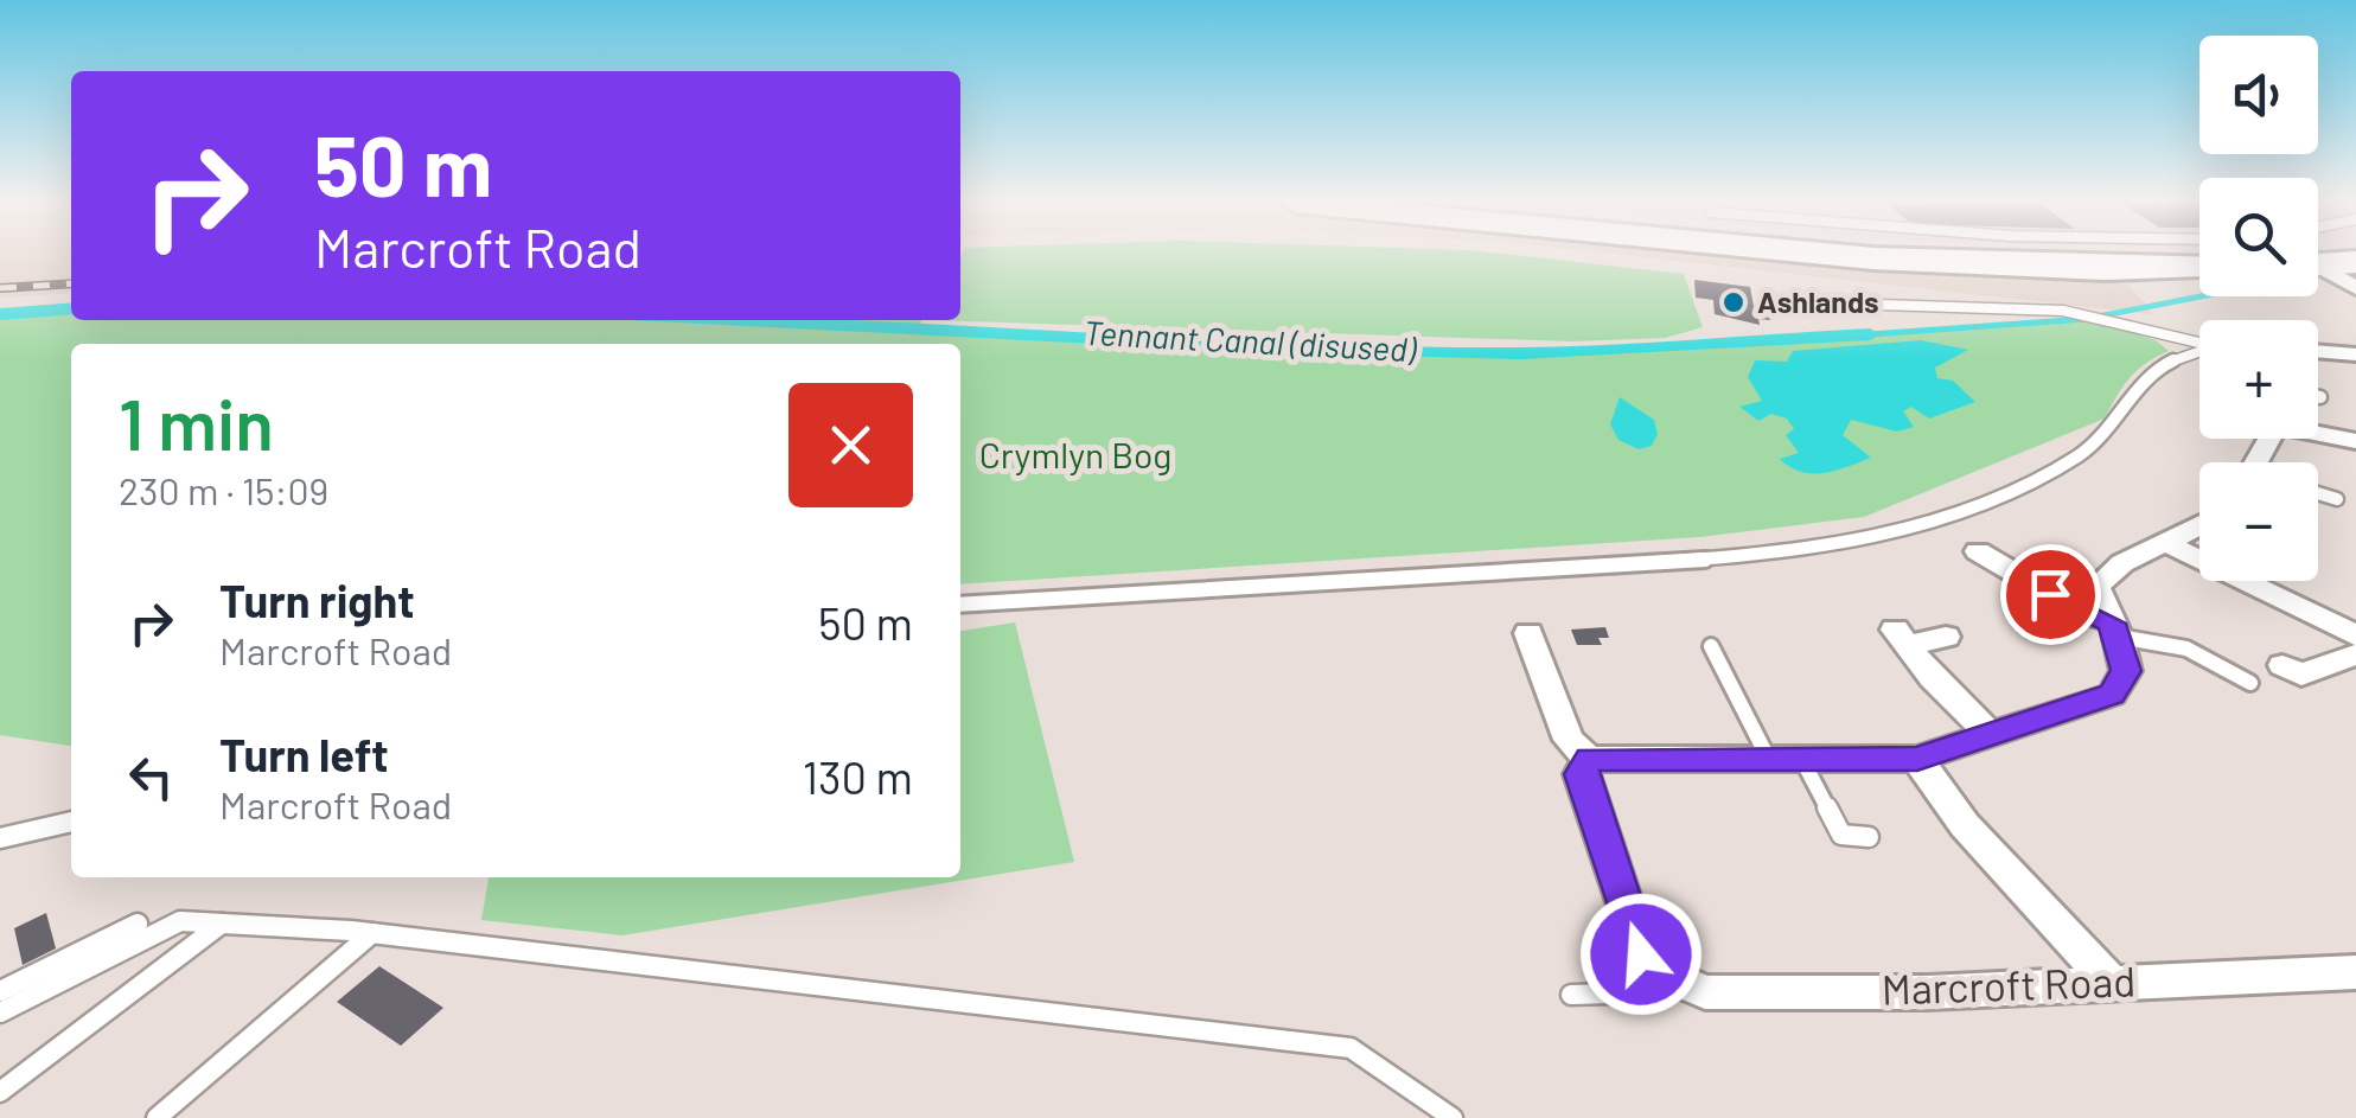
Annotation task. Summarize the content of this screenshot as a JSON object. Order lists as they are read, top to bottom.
{
  "streets": {
    "street": ["Marcroft Road"]
  },
  "water": ["Tennant Canal (disused)"],
  "parks": ["Crymlyn Bog"],
  "places": ["Ashlands"],
  "page": {
    "map_buttons": ["+", "−"],
    "turn": ["50 m", "Marcroft Road"],
    "heading": ["1 min", "230 m · 15:09"],
    "list": [
      {
        "name": "Turn right",
        "note": "Marcroft Road",
        "value": "50 m"
      },
      {
        "name": "Turn left",
        "note": "Marcroft Road",
        "value": "130 m"
      }
    ]
  }
}
